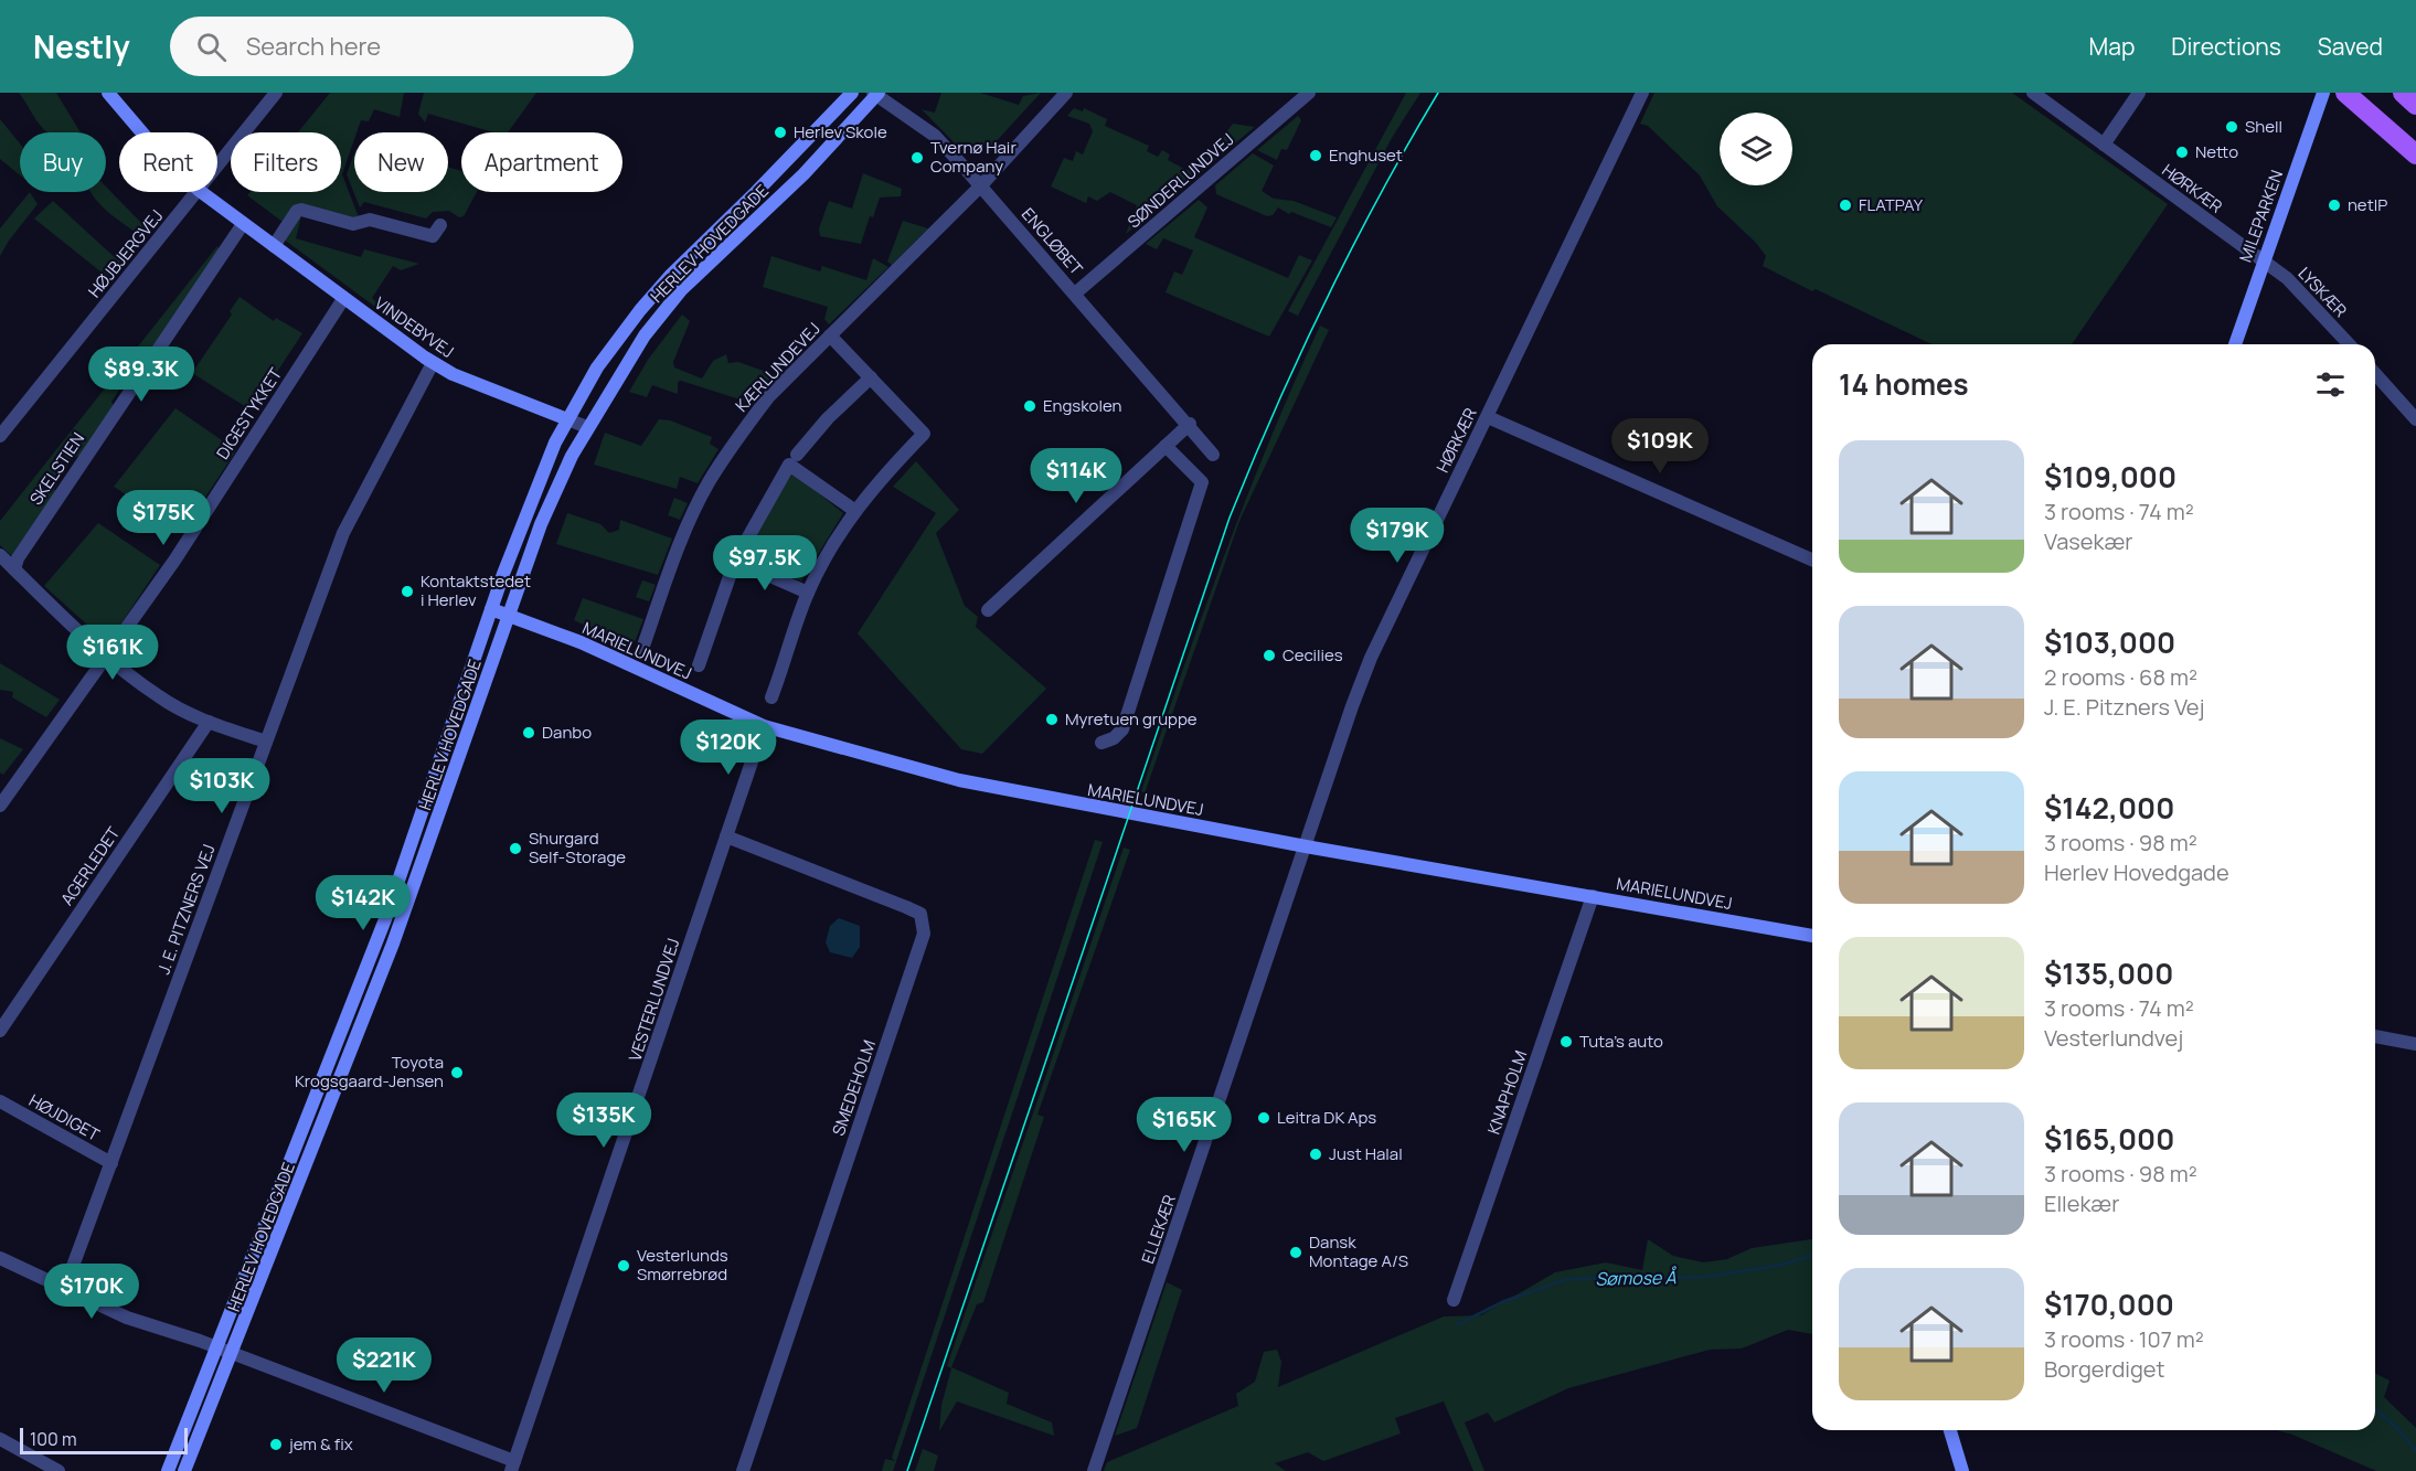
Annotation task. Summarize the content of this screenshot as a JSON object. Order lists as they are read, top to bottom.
{
  "streets": {
    "main road": [
      "MILEPARKEN",
      "HERLEV HOVEDGADE",
      "VINDEBYVEJ",
      "MARIELUNDVEJ"
    ],
    "street": [
      "SØNDERLUNDVEJ",
      "HØRKÆR",
      "ENGLØBET",
      "HØJBJERGVEJ",
      "LYSKÆR",
      "KÆRLUNDEVEJ",
      "DIGESTYKKET",
      "SKELSTIEN",
      "AGERLEDET",
      "J. E. PITZNERS VEJ",
      "VESTERLUNDVEJ",
      "SMEDEHOLM",
      "KNAPHOLM",
      "HØJDIGET",
      "ELLEKÆR"
    ]
  },
  "crossings": [
    ["SØNDERLUNDVEJ", "ENGLØBET"],
    ["HØRKÆR", "MILEPARKEN"],
    ["HØRKÆR", "LYSKÆR"],
    ["HØRKÆR", "MARIELUNDVEJ"],
    ["HØRKÆR", "ELLEKÆR"],
    ["MILEPARKEN", "LYSKÆR"],
    ["ENGLØBET", "HERLEV HOVEDGADE"],
    ["ENGLØBET", "KÆRLUNDEVEJ"],
    ["HERLEV HOVEDGADE", "VINDEBYVEJ"],
    ["HERLEV HOVEDGADE", "MARIELUNDVEJ"],
    ["VINDEBYVEJ", "DIGESTYKKET"],
    ["VINDEBYVEJ", "SKELSTIEN"],
    ["VINDEBYVEJ", "J. E. PITZNERS VEJ"],
    ["MARIELUNDVEJ", "VESTERLUNDVEJ"],
    ["MARIELUNDVEJ", "KNAPHOLM"],
    ["MARIELUNDVEJ", "ELLEKÆR"],
    ["J. E. PITZNERS VEJ", "HØJDIGET"],
    ["VESTERLUNDVEJ", "SMEDEHOLM"]
  ],
  "water": ["Sømose Å"],
  "places": [
    "Shell",
    "Herlev Skole",
    "Netto",
    "Enghuset",
    "Tvernø Hair Company",
    "FLATPAY",
    "netIP",
    "Engskolen",
    "Kontaktstedet i Herlev",
    "Cecilies",
    "Myretuen gruppe",
    "Danbo",
    "Shurgard Self-Storage",
    "Tuta's auto",
    "Toyota Krogsgaard-Jensen",
    "Leitra DK Aps",
    "Just Halal",
    "Dansk Montage A/S",
    "Vesterlunds Smørrebrød",
    "jem & fix"
  ],
  "scale_bar": "100 m",
  "page": {
    "header": "Nestly",
    "search": "Search here",
    "nav": ["Map", "Directions", "Saved"],
    "chip": [
      "Buy",
      "Rent",
      "Filters",
      "New",
      "Apartment"
    ],
    "heading": "14 homes",
    "price": [
      "$89.3K",
      "$109K",
      "$114K",
      "$175K",
      "$179K",
      "$97.5K",
      "$161K",
      "$120K",
      "$103K",
      "$142K",
      "$135K",
      "$165K",
      "$170K",
      "$221K"
    ],
    "list": [
      {
        "name": "$109,000",
        "note": "3 rooms · 74 m² · Vasekær"
      },
      {
        "name": "$103,000",
        "note": "2 rooms · 68 m² · J. E. Pitzners Vej"
      },
      {
        "name": "$142,000",
        "note": "3 rooms · 98 m² · Herlev Hovedgade"
      },
      {
        "name": "$135,000",
        "note": "3 rooms · 74 m² · Vesterlundvej"
      },
      {
        "name": "$165,000",
        "note": "3 rooms · 98 m² · Ellekær"
      },
      {
        "name": "$170,000",
        "note": "3 rooms · 107 m² · Borgerdiget"
      }
    ],
    "scale": "100 m"
  }
}
